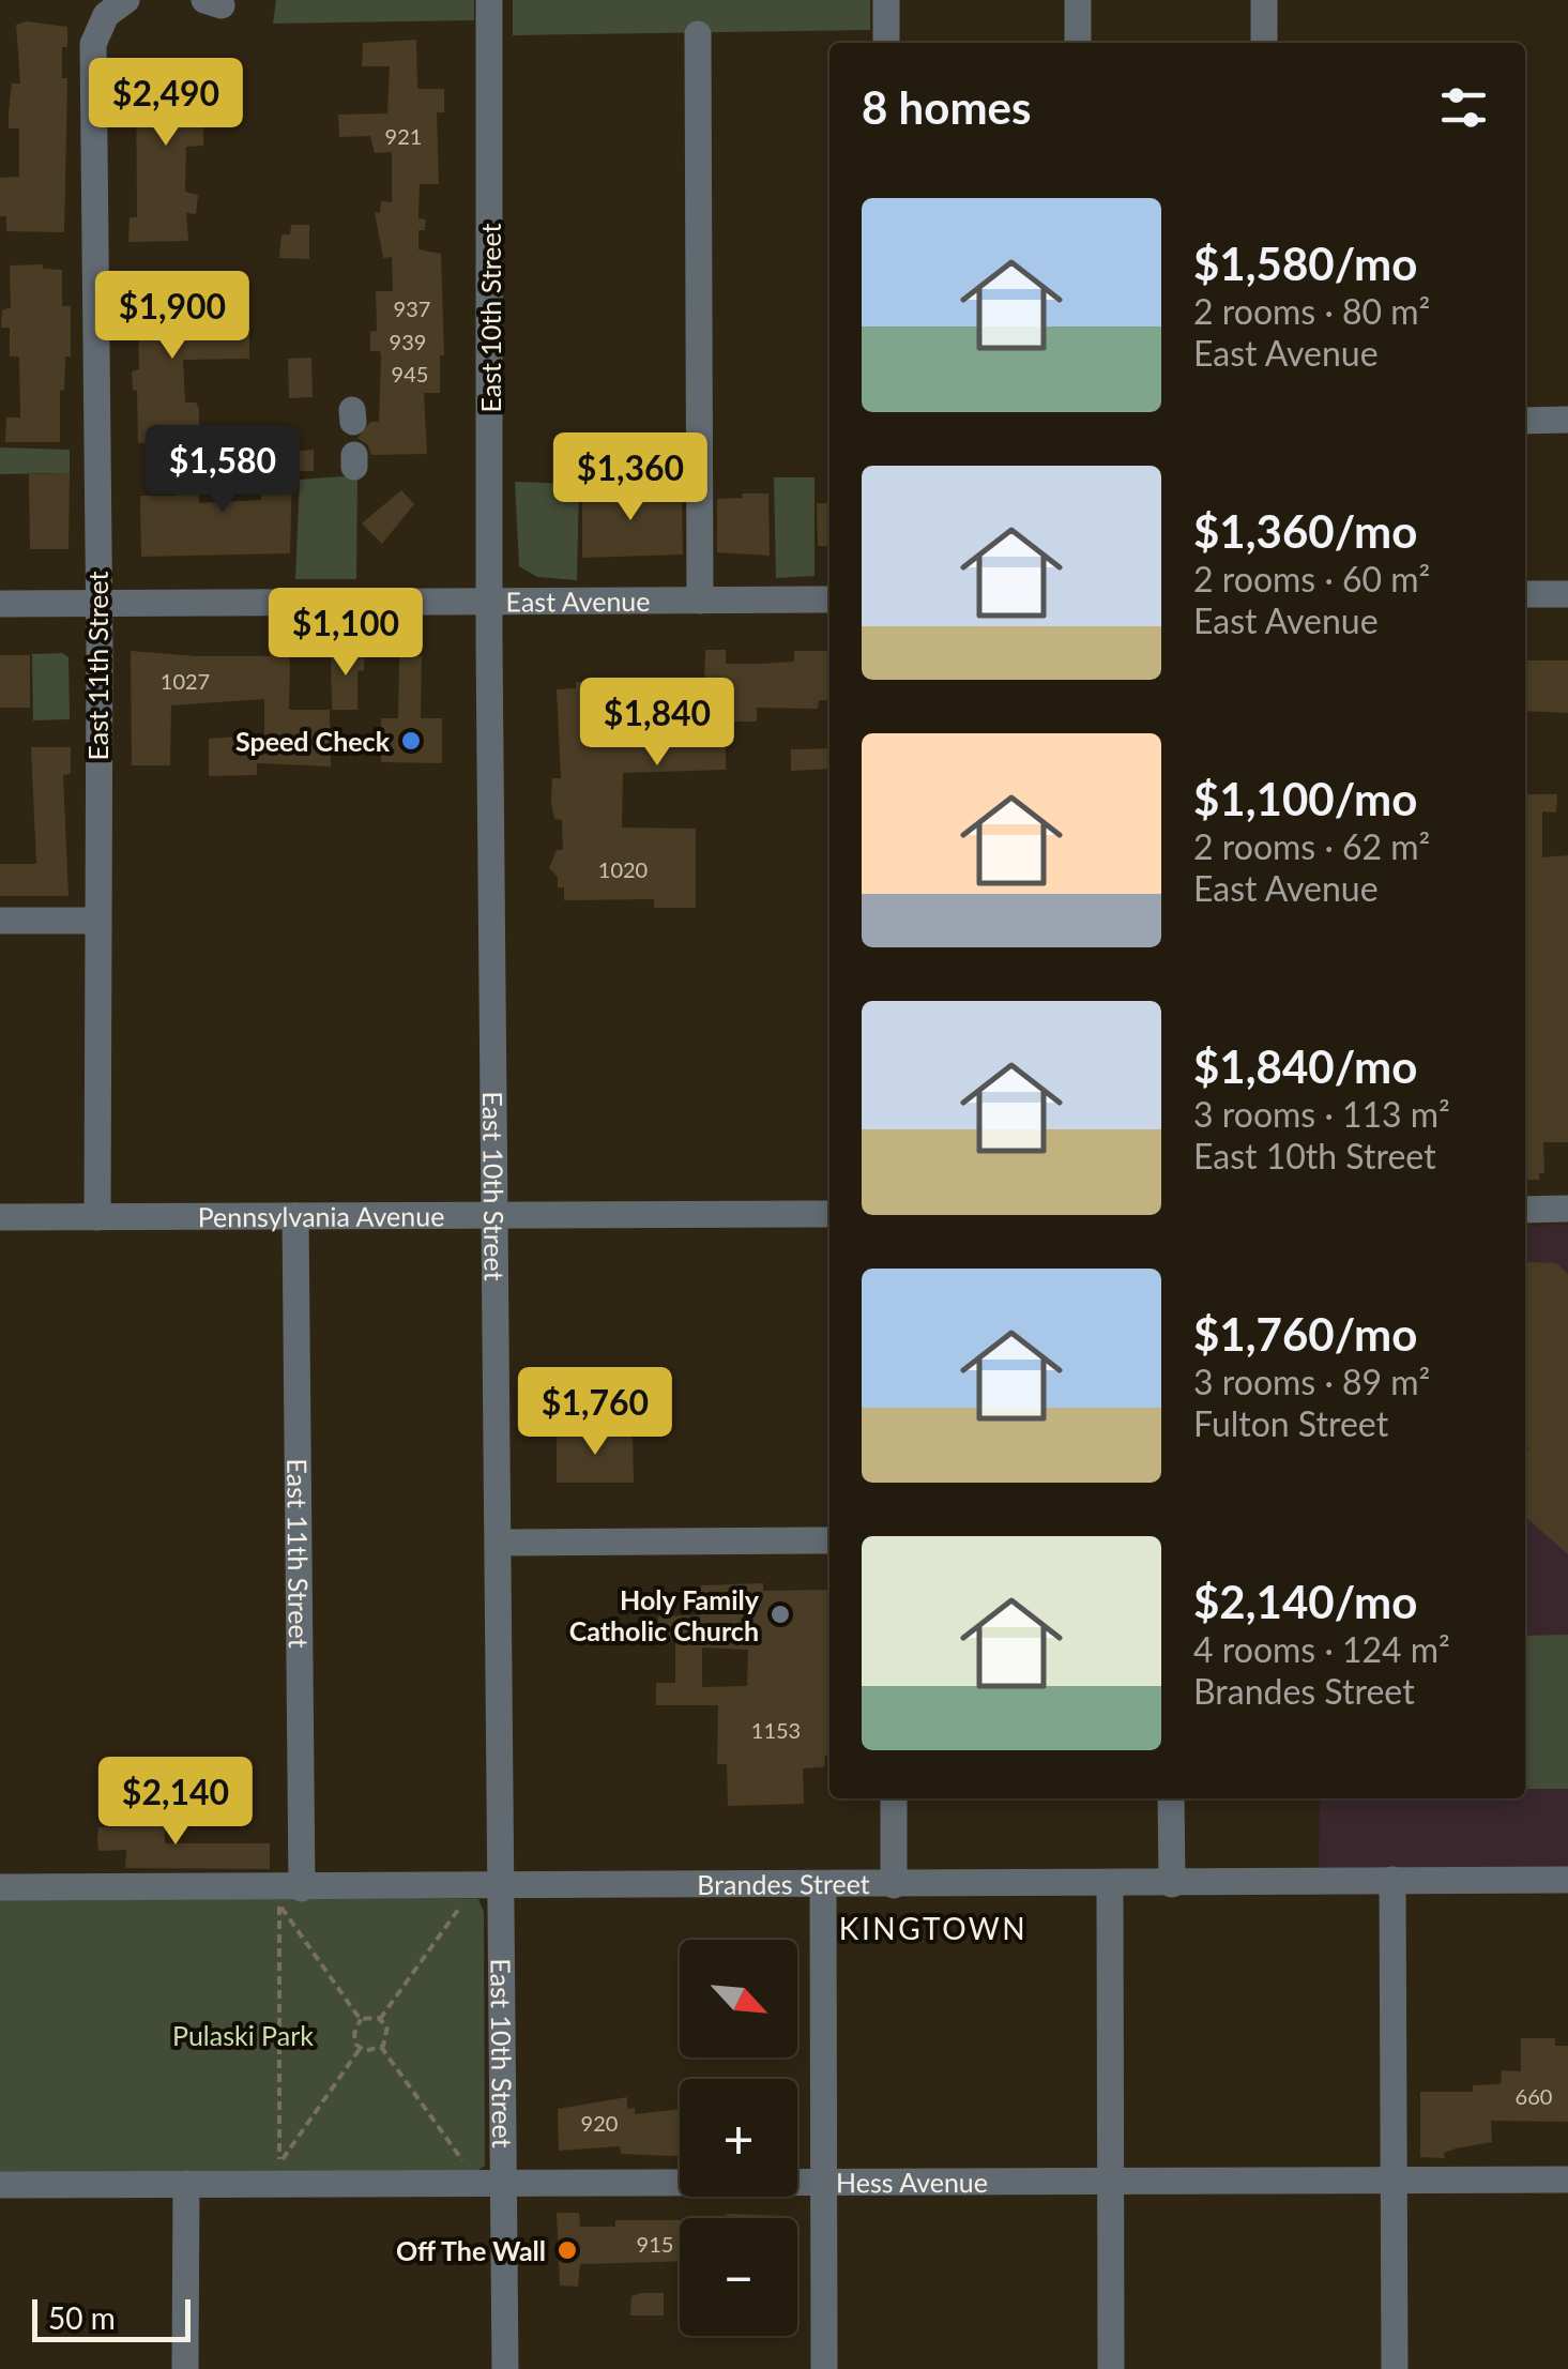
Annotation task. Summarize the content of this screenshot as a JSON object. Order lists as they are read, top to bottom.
{
  "streets": {
    "street": [
      "East 10th Street",
      "East Avenue",
      "East 11th Street",
      "Pennsylvania Avenue",
      "Brandes Street",
      "Hess Avenue"
    ]
  },
  "crossings": [
    ["East 10th Street", "East Avenue"],
    ["East 10th Street", "Pennsylvania Avenue"],
    ["East 10th Street", "Brandes Street"],
    ["East 10th Street", "Hess Avenue"],
    ["East Avenue", "East 11th Street"],
    ["East 11th Street", "Pennsylvania Avenue"],
    ["East 11th Street", "Brandes Street"]
  ],
  "districts": ["KINGTOWN"],
  "parks": ["Pulaski Park"],
  "places": ["Speed Check", "Holy Family Catholic Church", "Off The Wall"],
  "house_numbers": [
    "921",
    "937",
    "939",
    "945",
    "1027",
    "1020",
    "1153",
    "660",
    "920",
    "915"
  ],
  "scale_bar": "50 m",
  "north": "bottom right",
  "page": {
    "heading": "8 homes",
    "price": [
      "$2,490",
      "$1,900",
      "$1,580",
      "$1,360",
      "$1,100",
      "$1,840",
      "$1,760",
      "$2,140"
    ],
    "list": [
      {
        "name": "$1,580/mo",
        "note": "2 rooms · 80 m² · East Avenue"
      },
      {
        "name": "$1,360/mo",
        "note": "2 rooms · 60 m² · East Avenue"
      },
      {
        "name": "$1,100/mo",
        "note": "2 rooms · 62 m² · East Avenue"
      },
      {
        "name": "$1,840/mo",
        "note": "3 rooms · 113 m² · East 10th Street"
      },
      {
        "name": "$1,760/mo",
        "note": "3 rooms · 89 m² · Fulton Street"
      },
      {
        "name": "$2,140/mo",
        "note": "4 rooms · 124 m² · Brandes Street"
      }
    ],
    "map_buttons": ["+", "−"],
    "scale": "50 m"
  }
}
